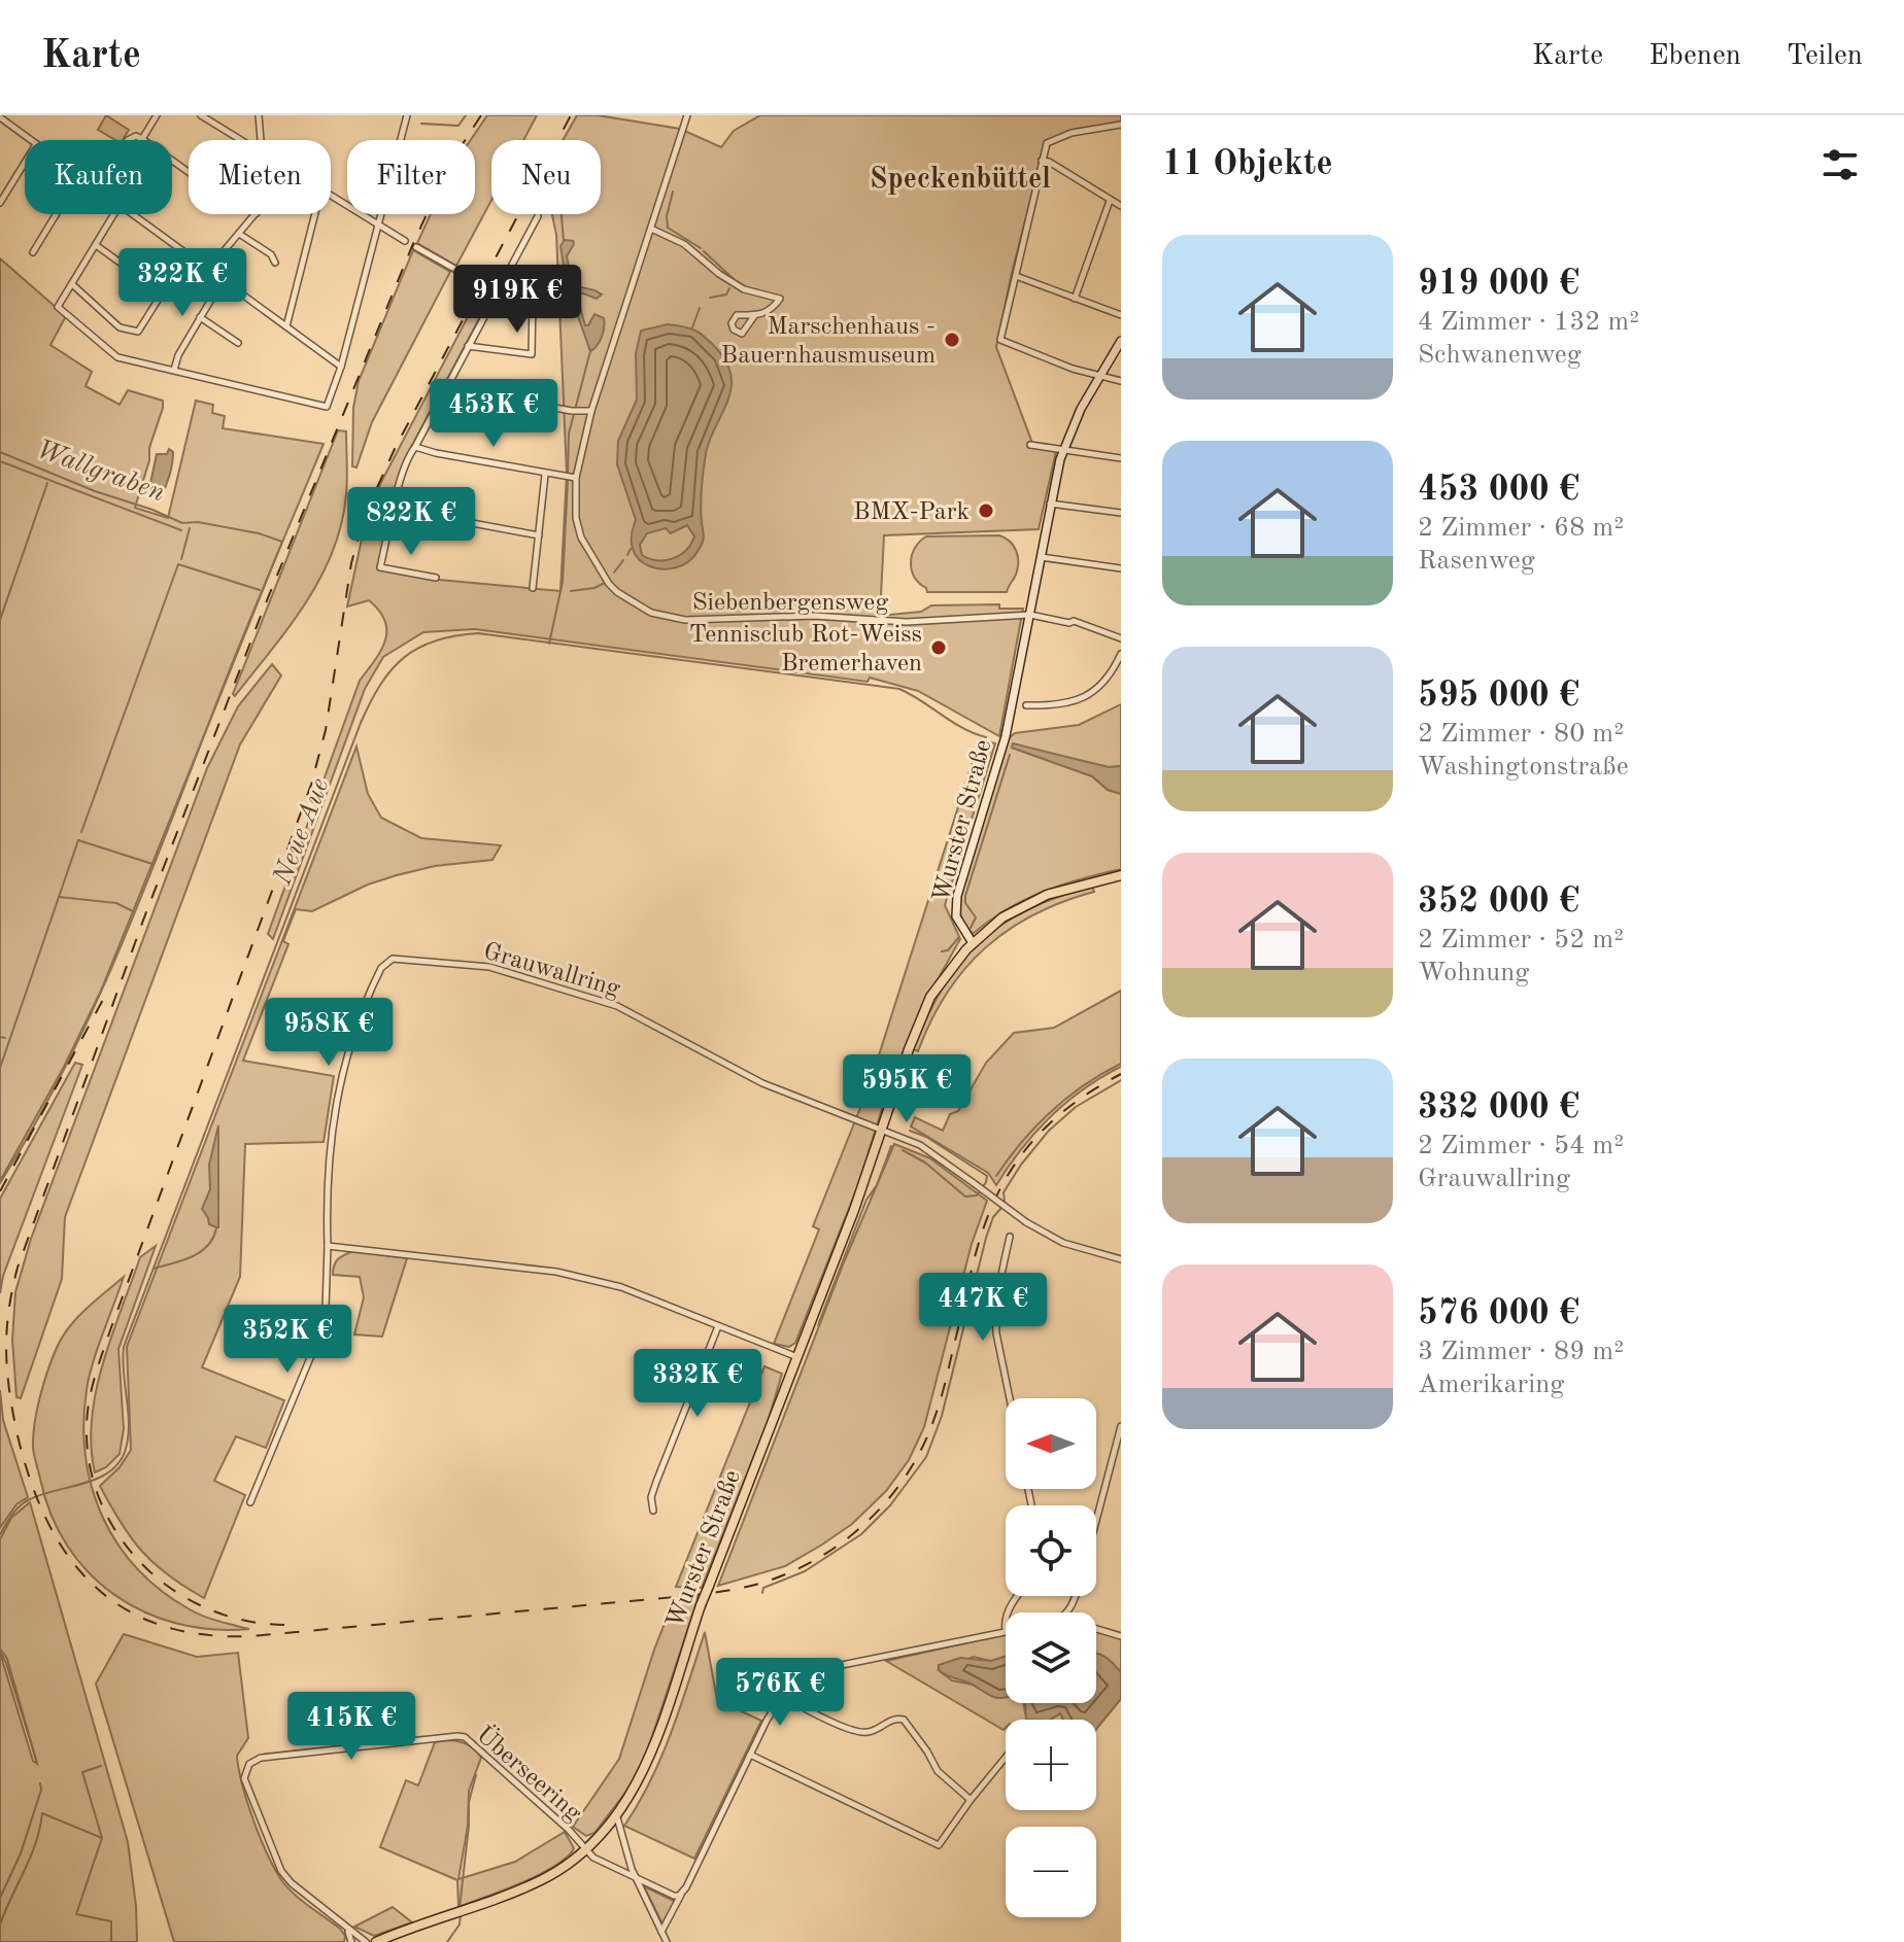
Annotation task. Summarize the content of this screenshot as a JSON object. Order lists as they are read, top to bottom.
{
  "streets": {
    "main road": ["Wurster Straße"],
    "street": ["Siebenbergensweg", "Grauwallring", "Überseering"]
  },
  "crossings": [
    ["Siebenbergensweg", "Wurster Straße"],
    ["Wurster Straße", "Grauwallring"],
    ["Wurster Straße", "Überseering"]
  ],
  "districts": ["Speckenbüttel"],
  "water": ["Wallgraben", "Neue Aue"],
  "places": ["Marschenhaus - Bauernhausmuseum", "BMX-Park", "Tennisclub Rot-Weiss Bremerhaven"],
  "north": "left",
  "page": {
    "header": "Karte",
    "nav": ["Karte", "Ebenen", "Teilen"],
    "heading": "11 Objekte",
    "chip": [
      "Kaufen",
      "Mieten",
      "Filter",
      "Neu"
    ],
    "list": [
      {
        "name": "919 000 €",
        "note": "4 Zimmer · 132 m² · Schwanenweg"
      },
      {
        "name": "453 000 €",
        "note": "2 Zimmer · 68 m² · Rasenweg"
      },
      {
        "name": "595 000 €",
        "note": "2 Zimmer · 80 m² · Washingtonstraße"
      },
      {
        "name": "352 000 €",
        "note": "2 Zimmer · 52 m² · Wohnung"
      },
      {
        "name": "332 000 €",
        "note": "2 Zimmer · 54 m² · Grauwallring"
      },
      {
        "name": "576 000 €",
        "note": "3 Zimmer · 89 m² · Amerikaring"
      }
    ],
    "price": [
      "322K €",
      "919K €",
      "453K €",
      "822K €",
      "958K €",
      "595K €",
      "447K €",
      "352K €",
      "332K €",
      "576K €",
      "415K €"
    ],
    "map_buttons": ["+", "−"]
  }
}
